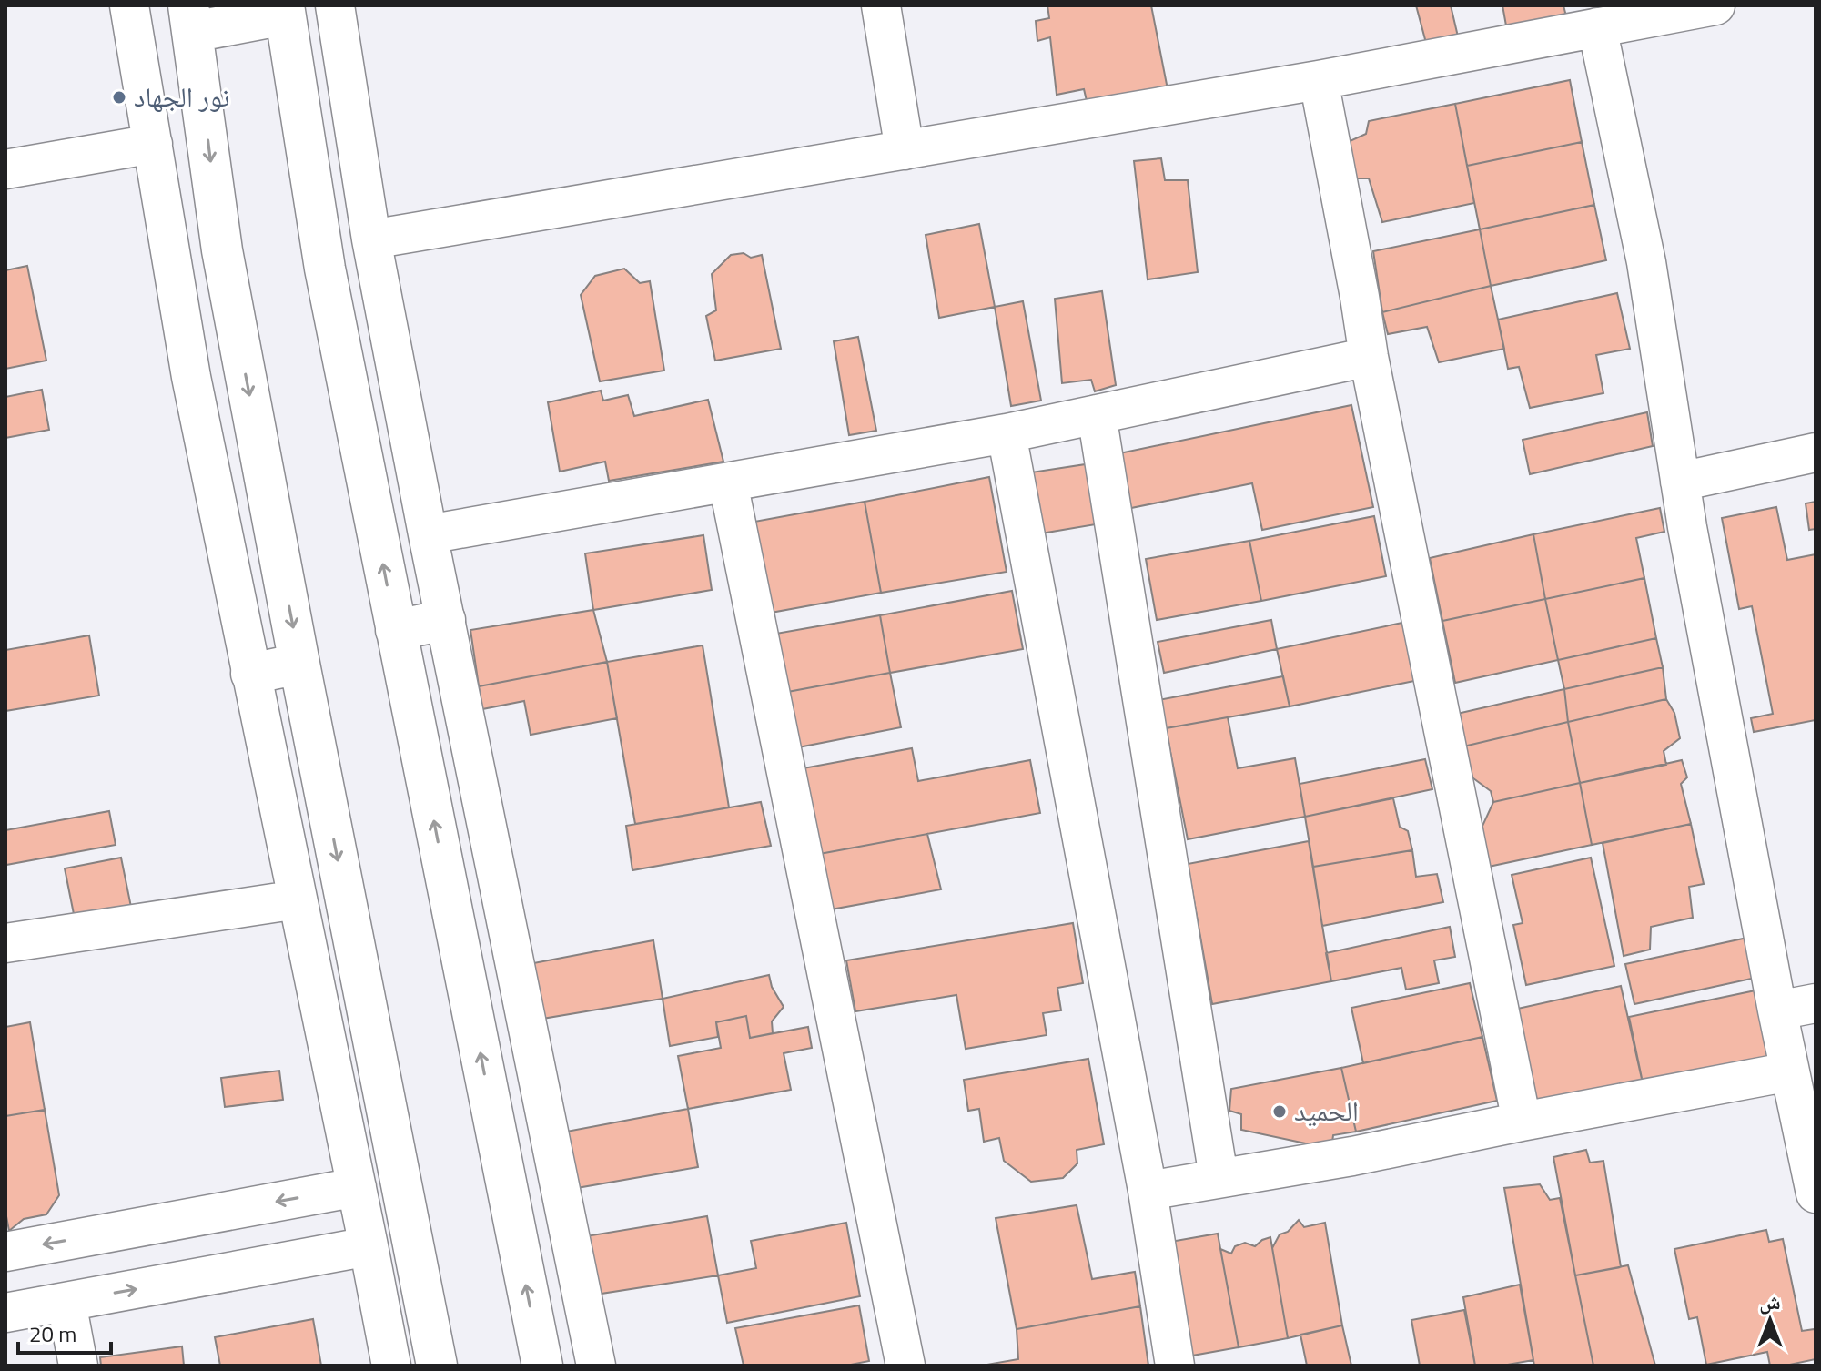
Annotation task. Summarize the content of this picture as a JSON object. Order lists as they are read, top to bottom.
{
  "places": ["نور الجهاد", "الحميد"],
  "scale_bar": "20 m",
  "north": "top"
}
